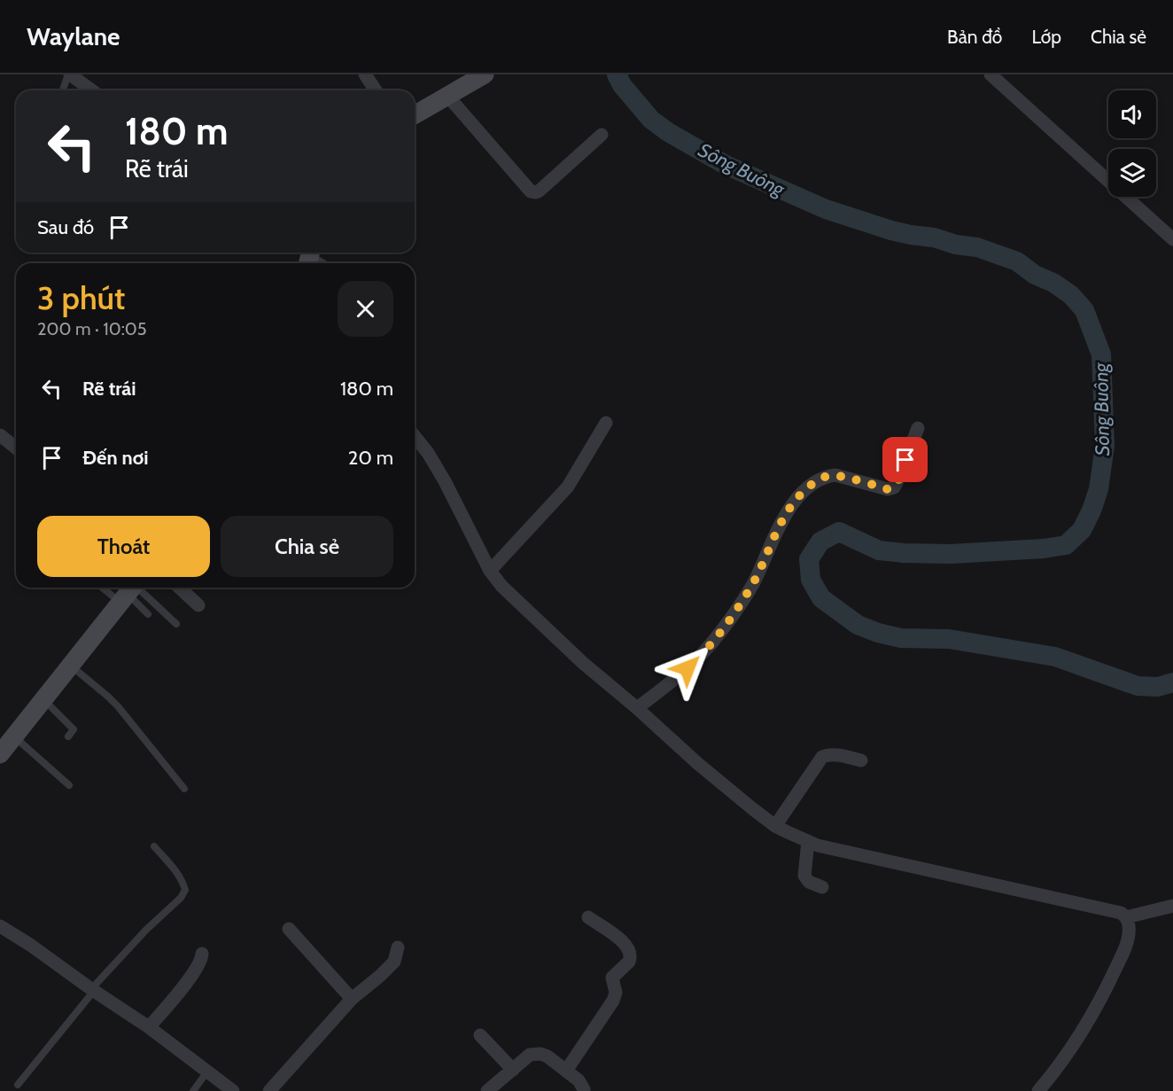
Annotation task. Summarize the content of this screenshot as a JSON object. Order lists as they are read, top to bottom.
{
  "water": ["Sông Buông"],
  "page": {
    "header": "Waylane",
    "nav": ["Bản đồ", "Lớp", "Chia sẻ"],
    "turn": ["180 m", "Rẽ trái"],
    "then": "Sau đó",
    "heading": ["3 phút", "200 m · 10:05"],
    "list": [
      {
        "name": "Rẽ trái",
        "value": "180 m"
      },
      {
        "name": "Đến nơi",
        "value": "20 m"
      }
    ],
    "buttons": ["Thoát", "Chia sẻ"]
  }
}
